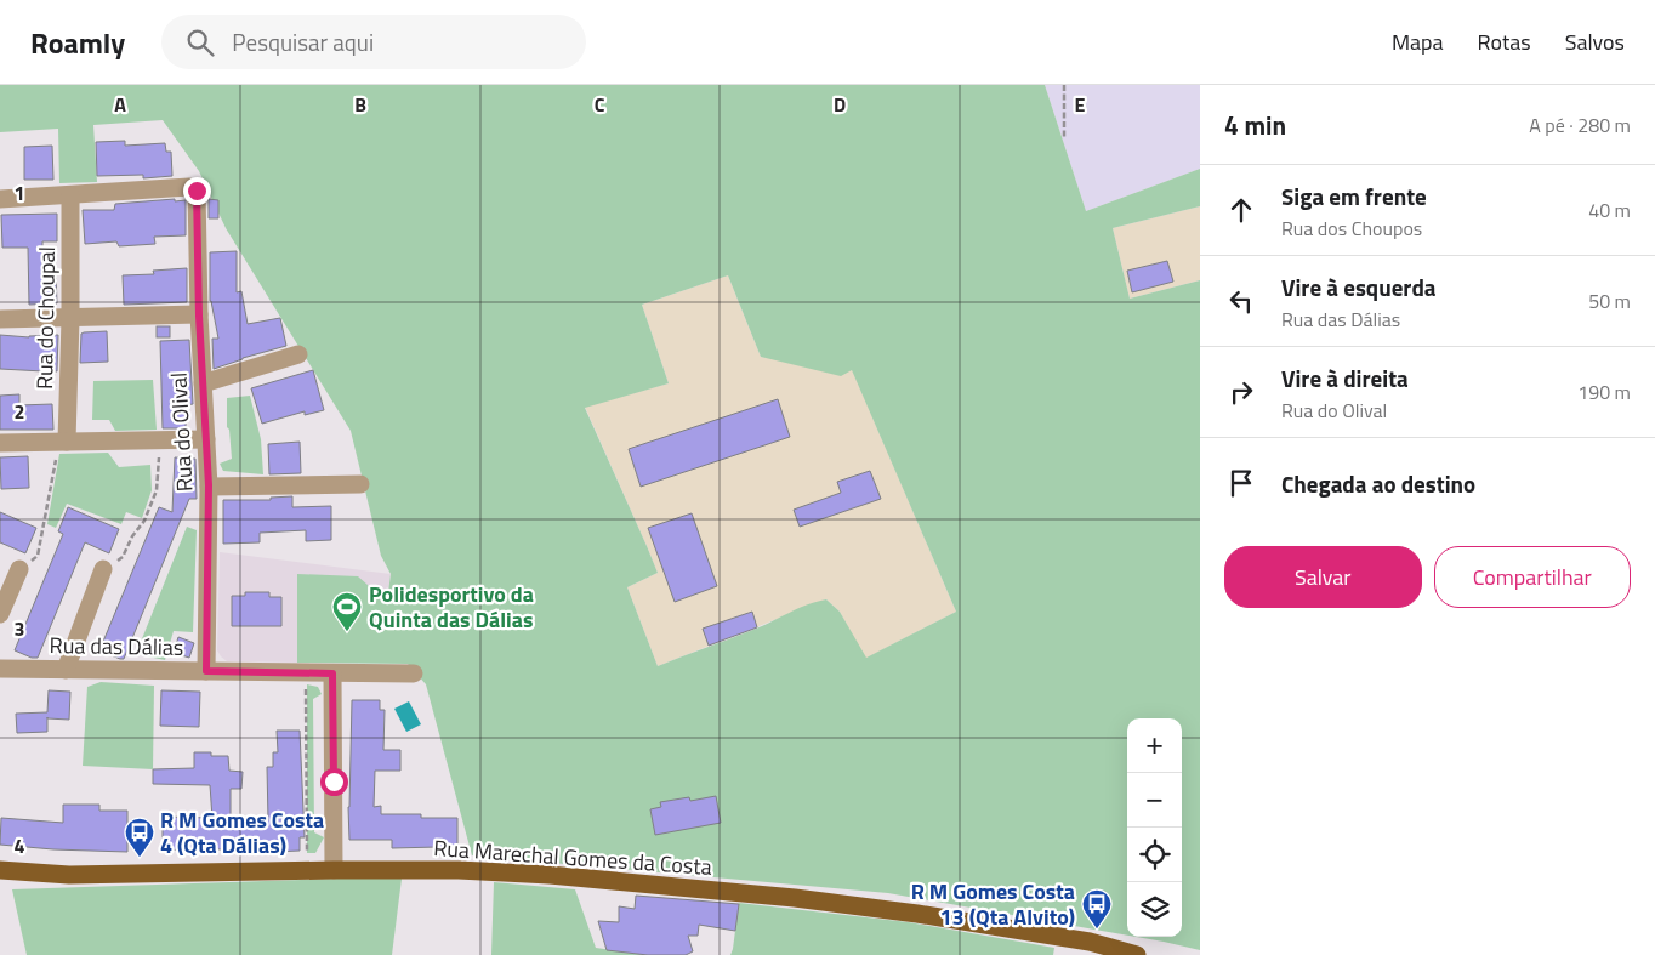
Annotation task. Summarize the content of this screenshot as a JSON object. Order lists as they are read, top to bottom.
{
  "streets": {
    "main road": ["Rua Marechal Gomes da Costa"],
    "street": ["Rua do Choupal", "Rua do Olival", "Rua das Dálias"]
  },
  "crossings": [
    ["Rua do Choupal", "Rua do Olival"],
    ["Rua do Olival", "Rua das Dálias"]
  ],
  "places": {
    "sports": ["Polidesportivo da Quinta das Dálias"],
    "bus stop": ["R M Gomes Costa 4 (Qta Dálias)", "R M Gomes Costa 13 (Qta Alvito)"]
  },
  "page": {
    "header": "Roamly",
    "search": "Pesquisar aqui",
    "nav": ["Mapa", "Rotas", "Salvos"],
    "heading": ["4 min", "A pé · 280 m"],
    "list": [
      ["Siga em frente", "Rua dos Choupos", "40 m"],
      ["Vire à esquerda", "Rua das Dálias", "50 m"],
      ["Vire à direita", "Rua do Olival", "190 m"],
      "Chegada ao destino"
    ],
    "buttons": ["Salvar", "Compartilhar"],
    "map_buttons": ["+", "−"]
  },
  "grid": {
    "columns": [
      "A",
      "B",
      "C",
      "D",
      "E"
    ],
    "rows": [
      "1",
      "2",
      "3",
      "4"
    ]
  }
}
